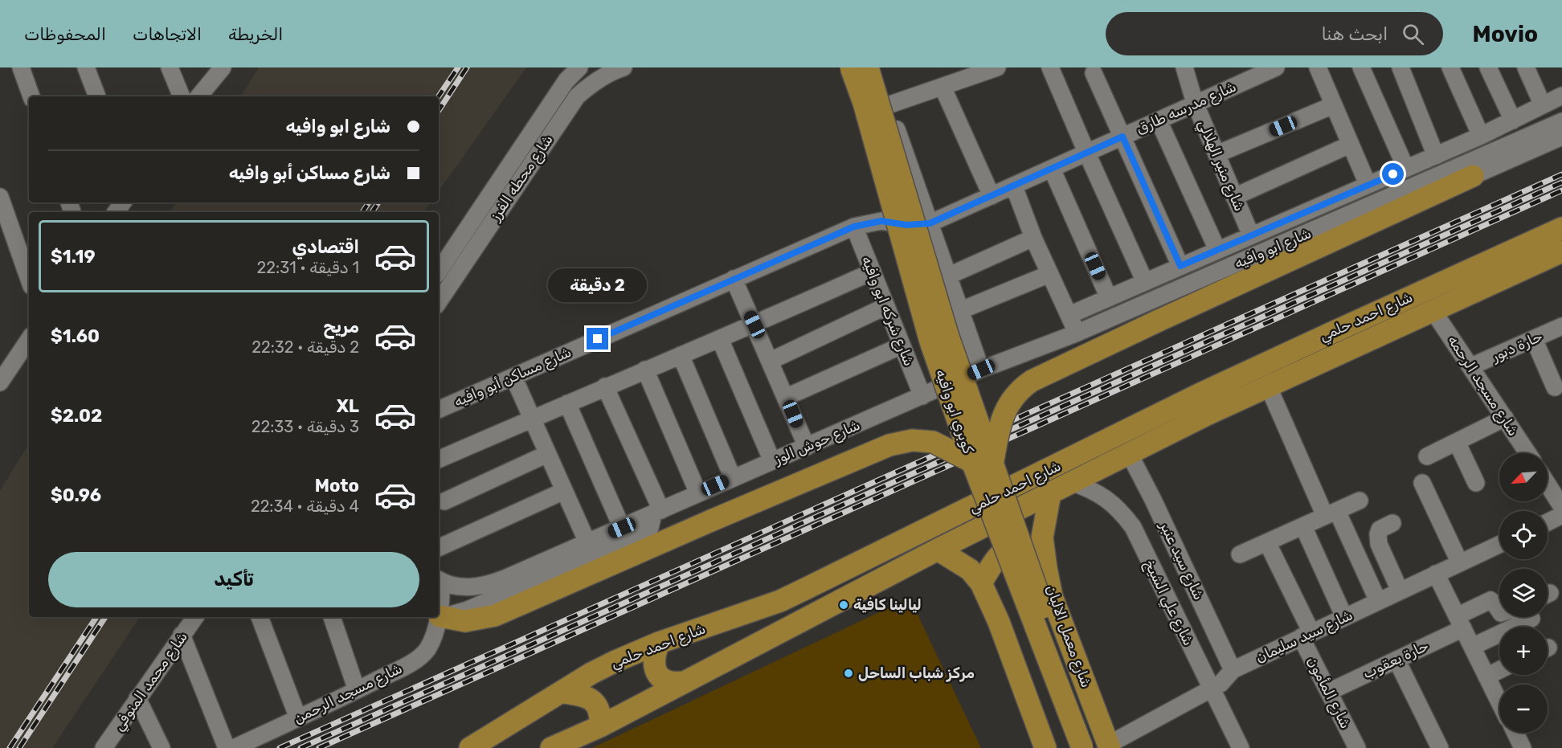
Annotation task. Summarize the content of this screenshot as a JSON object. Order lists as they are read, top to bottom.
{
  "streets": {
    "main road": ["شارع احمد حلمي", "كوبري ابو وافيه", "شارع معمل الالبان"],
    "street": [
      "شارع مدرسه طارق",
      "شارع منير الهلالي",
      "شارع محطه الفرز",
      "شارع ابو وافيه",
      "شارع شركه ابو وافيه",
      "حارة دبور",
      "شارع مساكن أبو وافيه",
      "شارع مسجد الرحمه",
      "شارع حوش الوز",
      "شارع سيد عنبر",
      "شارع علي الشيخ",
      "شارع سيد سليمان",
      "حارة يعقوب",
      "شارع محمد المنوفي",
      "شارع المأمون",
      "شارع مسجد الرحمن"
    ]
  },
  "crossings": [
    ["شارع مدرسه طارق", "شارع منير الهلالي"],
    ["شارع مدرسه طارق", "شارع مساكن أبو وافيه"],
    ["شارع منير الهلالي", "شارع ابو وافيه"],
    ["شارع ابو وافيه", "شارع حوش الوز"],
    ["شارع شركه ابو وافيه", "شارع مساكن أبو وافيه"],
    ["شارع شركه ابو وافيه", "شارع حوش الوز"],
    ["شارع احمد حلمي", "شارع مسجد الرحمه"],
    ["شارع احمد حلمي", "شارع سيد عنبر"],
    ["شارع احمد حلمي", "شارع علي الشيخ"],
    ["شارع احمد حلمي", "شارع معمل الالبان"],
    ["حارة دبور", "شارع مسجد الرحمه"],
    ["كوبري ابو وافيه", "شارع معمل الالبان"],
    ["كوبري ابو وافيه", "شارع سيد سليمان"],
    ["شارع حوش الوز", "شارع مسجد الرحمن"],
    ["شارع سيد عنبر", "شارع سيد سليمان"],
    ["شارع علي الشيخ", "شارع سيد سليمان"],
    ["شارع معمل الالبان", "شارع سيد سليمان"],
    ["شارع سيد سليمان", "شارع المأمون"],
    ["حارة يعقوب", "شارع المأمون"]
  ],
  "places": ["ليالينا كافية", "مركز شباب الساحل"],
  "north": "bottom left",
  "page": {
    "header": "Movio",
    "search": "ابحث هنا",
    "nav": ["الخريطة", "الاتجاهات", "المحفوظات"],
    "banner": ["شارع ابو وافيه", "شارع مساكن أبو وافيه"],
    "list": [
      {
        "name": "اقتصادي",
        "note": "1 دقيقة · 22:31",
        "value": "$1.19"
      },
      {
        "name": "مريح",
        "note": "2 دقيقة · 22:32",
        "value": "$1.60"
      },
      {
        "name": "XL",
        "note": "3 دقيقة · 22:33",
        "value": "$2.02"
      },
      {
        "name": "Moto",
        "note": "4 دقيقة · 22:34",
        "value": "$0.96"
      }
    ],
    "bubble": "2 دقيقة",
    "map_buttons": ["+", "−"],
    "buttons": "تأكيد"
  }
}
